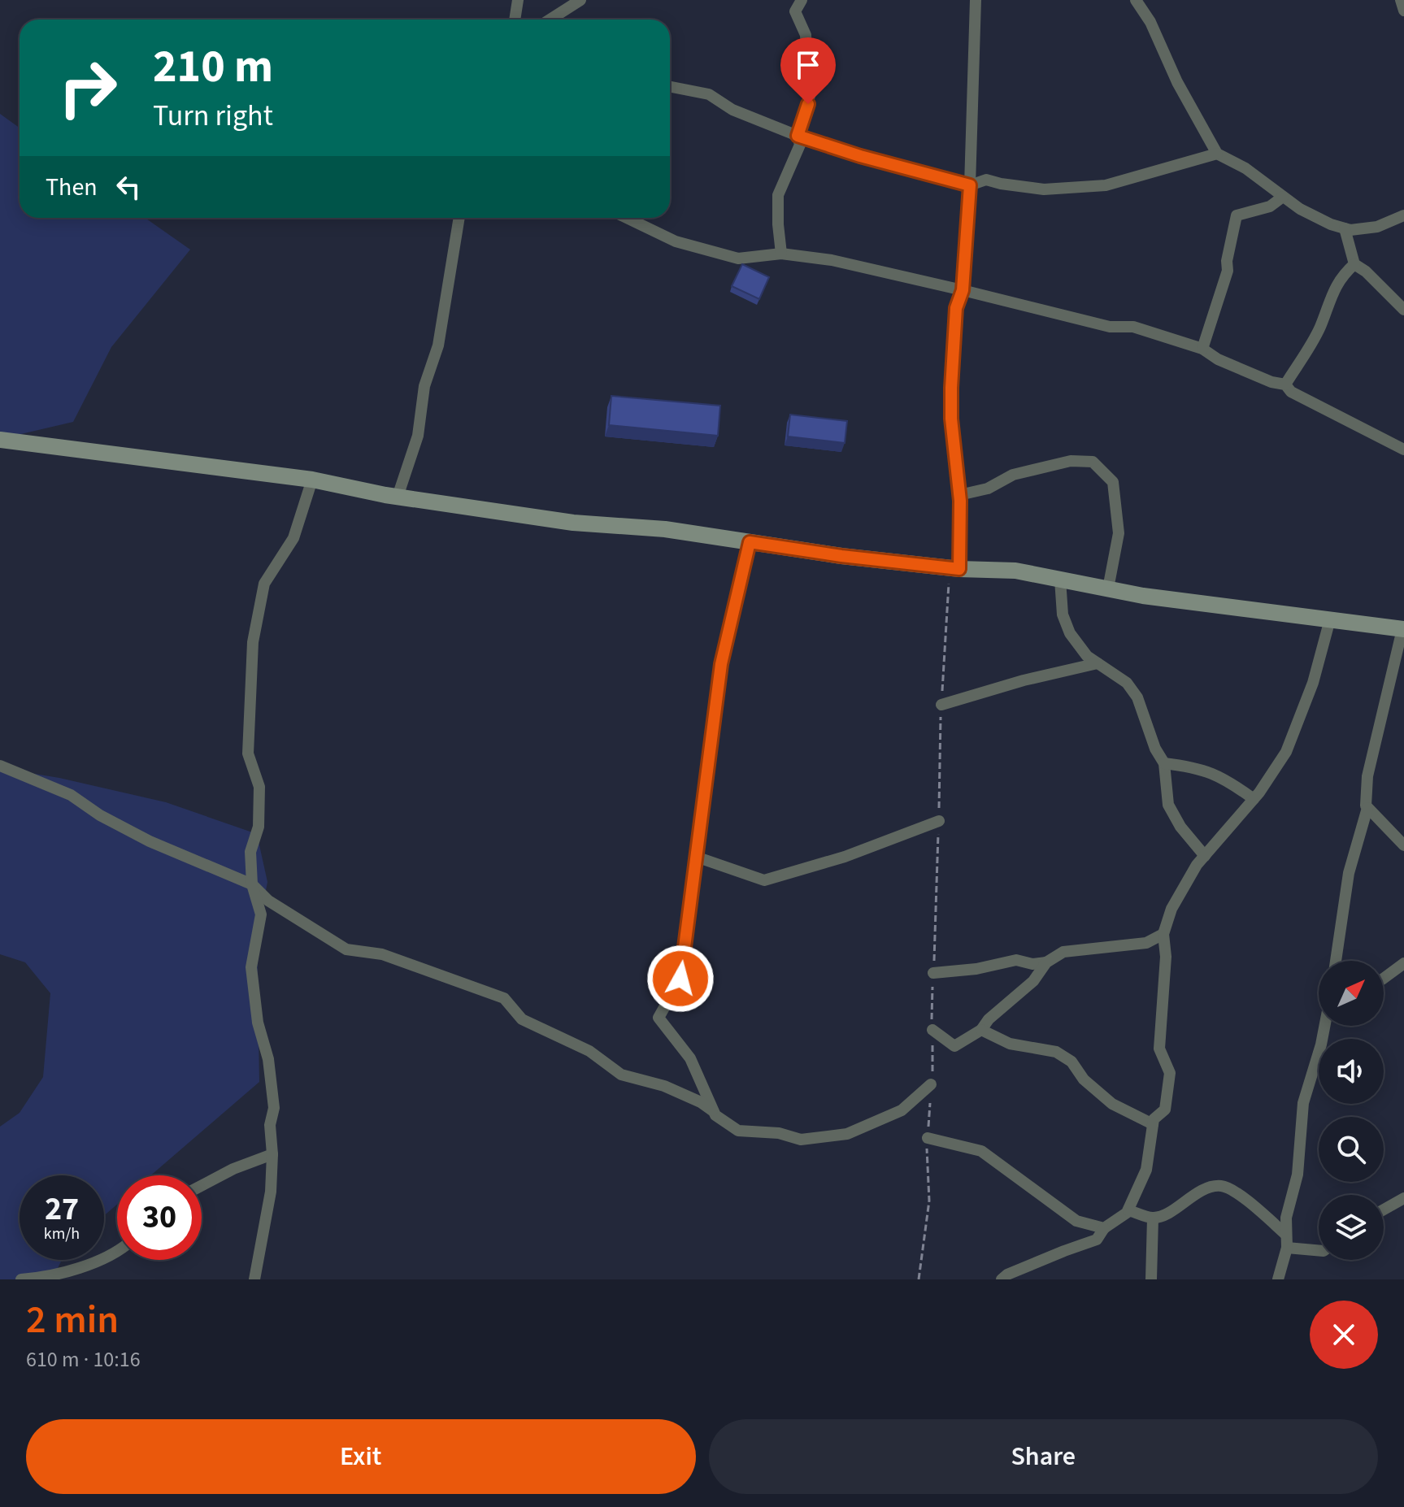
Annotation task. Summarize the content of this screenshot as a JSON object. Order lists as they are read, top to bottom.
{
  "north": "top right",
  "page": {
    "turn": ["210 m", "Turn right"],
    "then": "Then",
    "speed": "27 km/h",
    "limit": "30",
    "heading": ["2 min", "610 m · 10:16"],
    "buttons": ["Exit", "Share"]
  }
}
